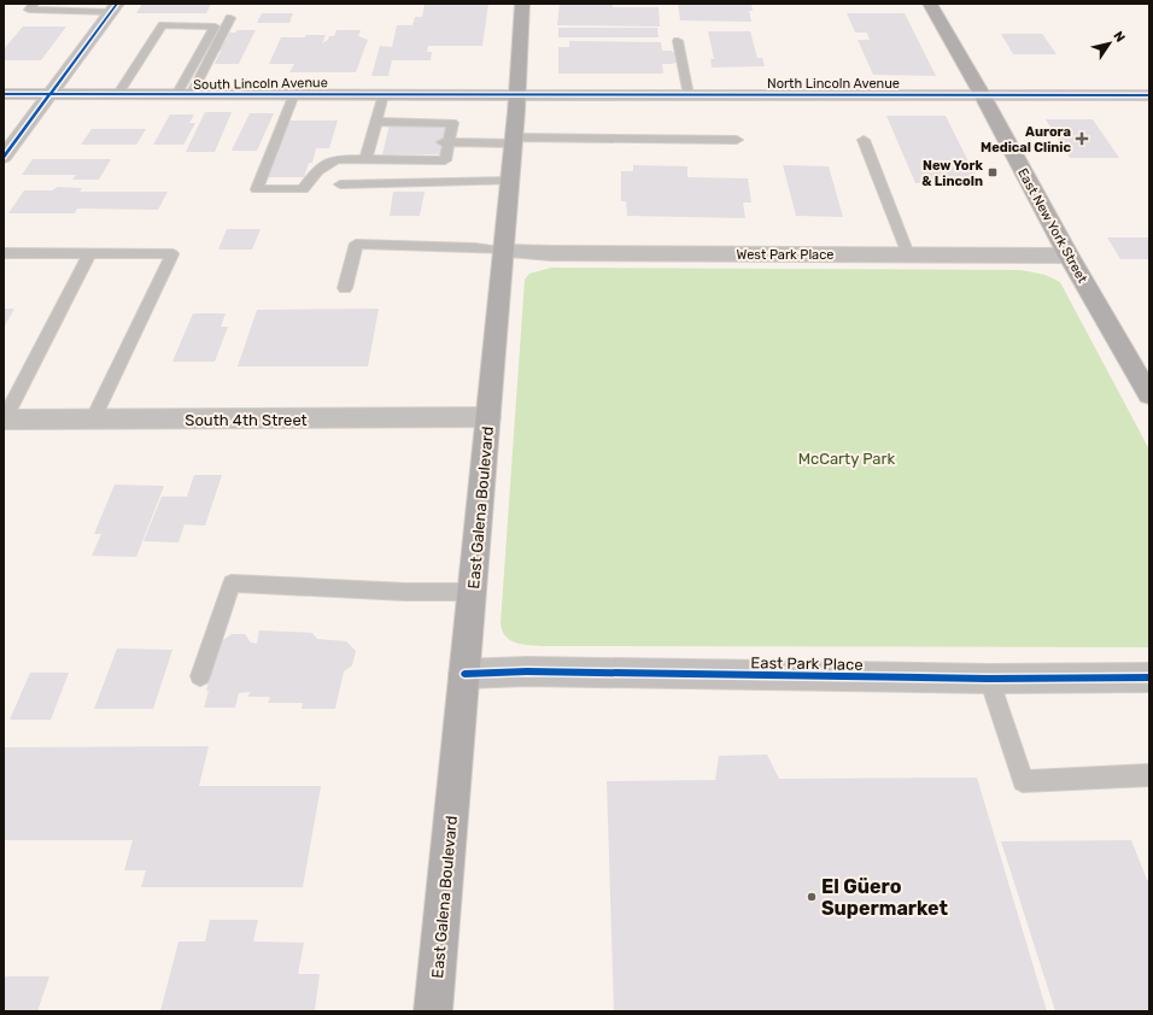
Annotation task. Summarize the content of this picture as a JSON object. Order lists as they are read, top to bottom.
{
  "streets": {
    "main road": ["East New York Street", "East Galena Boulevard"],
    "street": [
      "South Lincoln Avenue",
      "North Lincoln Avenue",
      "West Park Place",
      "South 4th Street",
      "East Park Place"
    ]
  },
  "crossings": [
    ["South Lincoln Avenue", "North Lincoln Avenue"],
    ["South Lincoln Avenue", "East Galena Boulevard"],
    ["North Lincoln Avenue", "East New York Street"],
    ["North Lincoln Avenue", "East Galena Boulevard"],
    ["East New York Street", "West Park Place"],
    ["West Park Place", "East Galena Boulevard"],
    ["South 4th Street", "East Galena Boulevard"],
    ["East Galena Boulevard", "East Park Place"]
  ],
  "parks": ["McCarty Park"],
  "places": {
    "health": ["Aurora Medical Clinic"],
    "transit": ["New York & Lincoln"],
    "other": ["El Güero Supermarket"]
  },
  "north": "top right"
}
